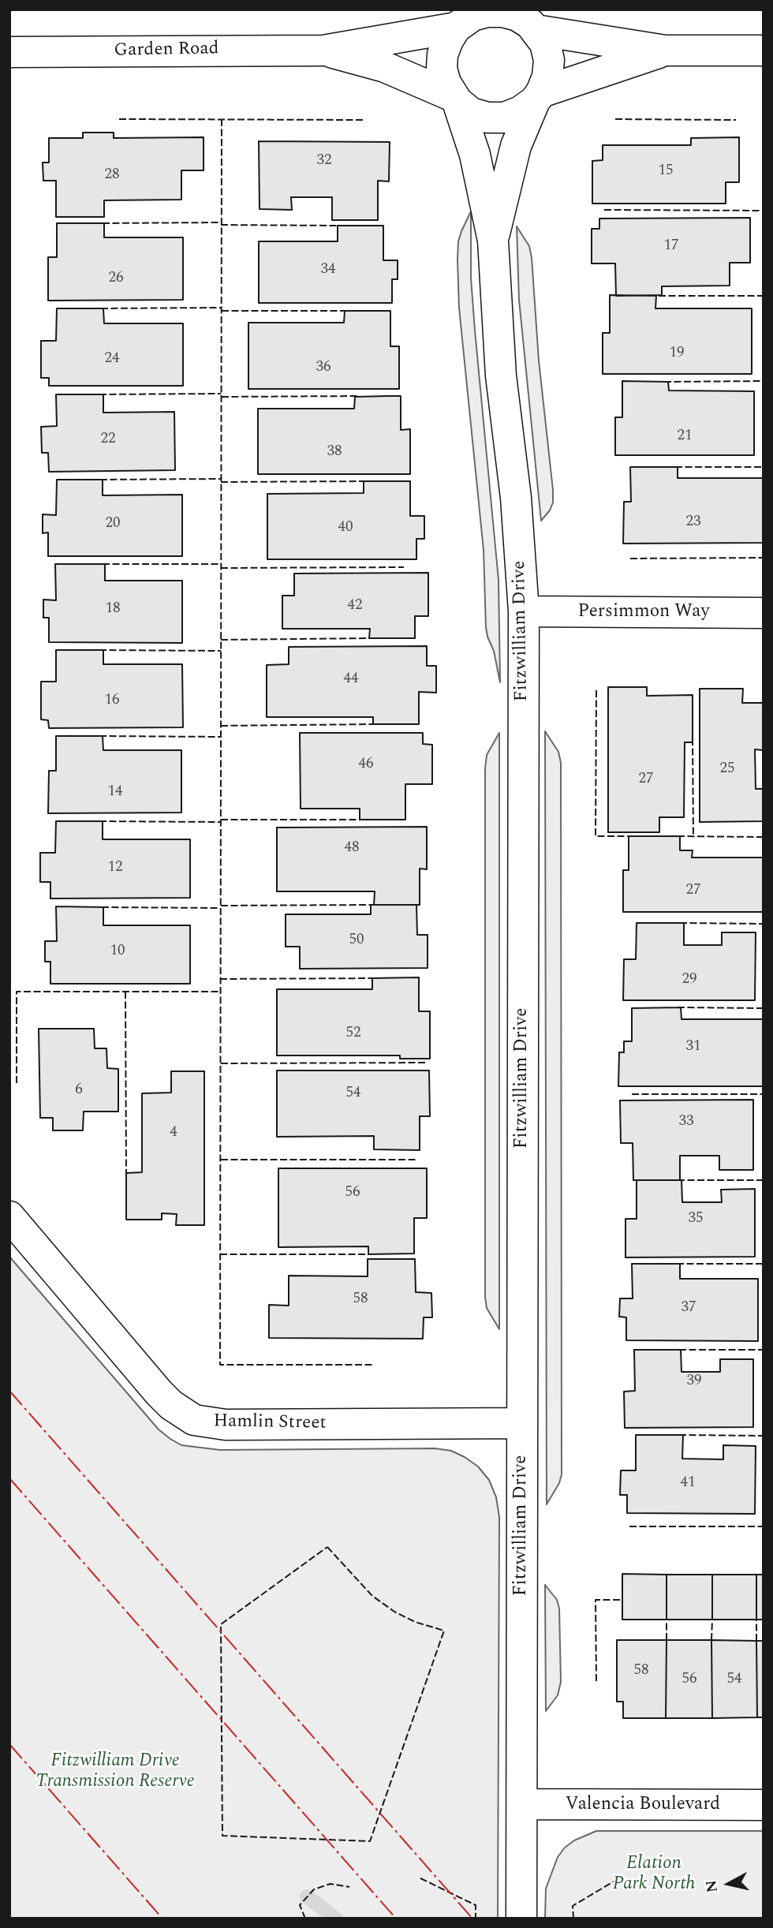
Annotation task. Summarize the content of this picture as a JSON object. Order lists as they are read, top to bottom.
{
  "streets": {
    "street": [
      "Garden Road",
      "Persimmon Way",
      "Fitzwilliam Drive",
      "Hamlin Street",
      "Valencia Boulevard"
    ]
  },
  "crossings": [
    ["Garden Road", "Fitzwilliam Drive"],
    ["Persimmon Way", "Fitzwilliam Drive"],
    ["Fitzwilliam Drive", "Hamlin Street"],
    ["Fitzwilliam Drive", "Valencia Boulevard"]
  ],
  "parks": ["Fitzwilliam Drive Transmission Reserve", "Elation Park North"],
  "house_numbers": [
    "32",
    "15",
    "28",
    "17",
    "34",
    "26",
    "19",
    "24",
    "36",
    "21",
    "22",
    "38",
    "23",
    "20",
    "40",
    "42",
    "18",
    "44",
    "16",
    "46",
    "25",
    "27",
    "14",
    "48",
    "12",
    "27",
    "50",
    "10",
    "29",
    "52",
    "31",
    "6",
    "54",
    "33",
    "4",
    "56",
    "35",
    "58",
    "37",
    "39",
    "41",
    "58",
    "56",
    "54"
  ],
  "north": "left"
}
